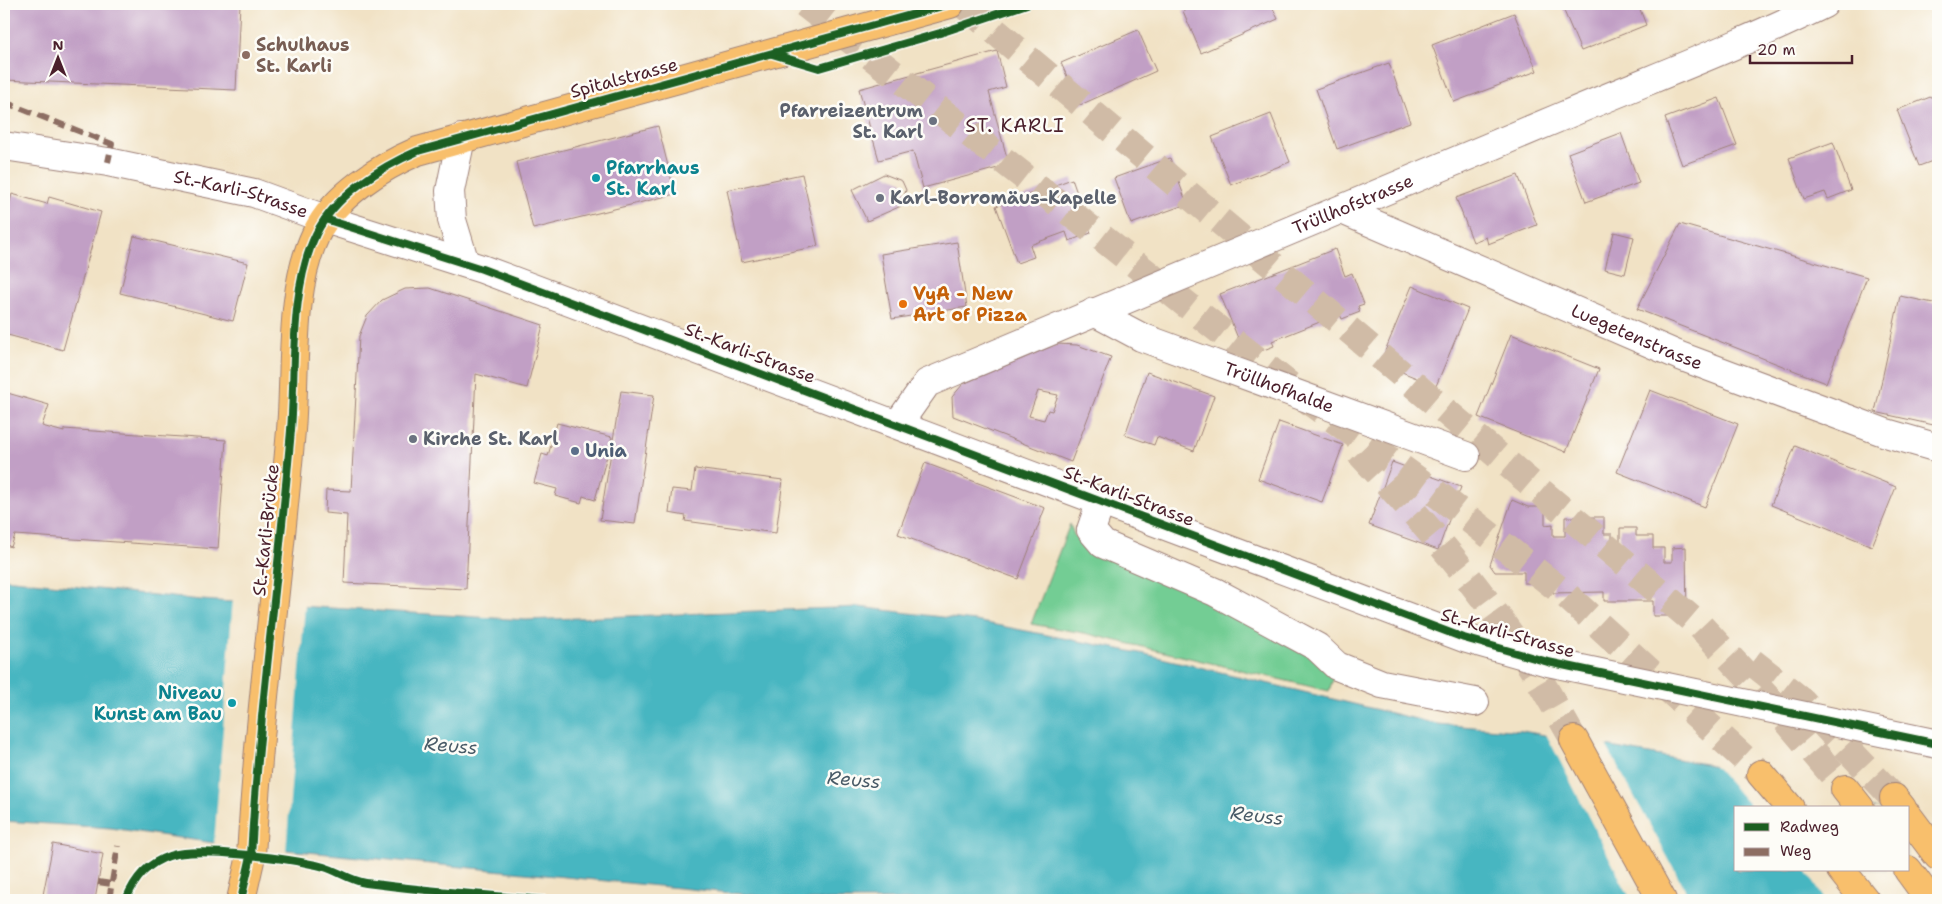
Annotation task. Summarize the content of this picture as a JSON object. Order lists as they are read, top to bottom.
{
  "streets": {
    "main road": ["Spitalstrasse", "St.-Karli-Brücke"],
    "street": [
      "St.-Karli-Strasse",
      "Trüllhofstrasse",
      "Luegetenstrasse",
      "Trüllhofhalde"
    ]
  },
  "crossings": [
    ["Spitalstrasse", "St.-Karli-Strasse"],
    ["Spitalstrasse", "St.-Karli-Brücke"],
    ["St.-Karli-Strasse", "Trüllhofstrasse"],
    ["St.-Karli-Strasse", "St.-Karli-Brücke"],
    ["Trüllhofstrasse", "Luegetenstrasse"],
    ["Trüllhofstrasse", "Trüllhofhalde"]
  ],
  "districts": ["ST. KARLI"],
  "water": ["Reuss"],
  "places": [
    "Schulhaus St. Karli",
    "Pfarreizentrum St. Karl",
    "Pfarrhaus St. Karl",
    "Karl-Borromäus-Kapelle",
    "VyA - New Art of Pizza",
    "Kirche St. Karl",
    "Unia",
    "Niveau Kunst am Bau"
  ],
  "legend": ["Radweg", "Weg"],
  "scale_bar": "20 m",
  "north": "top"
}
